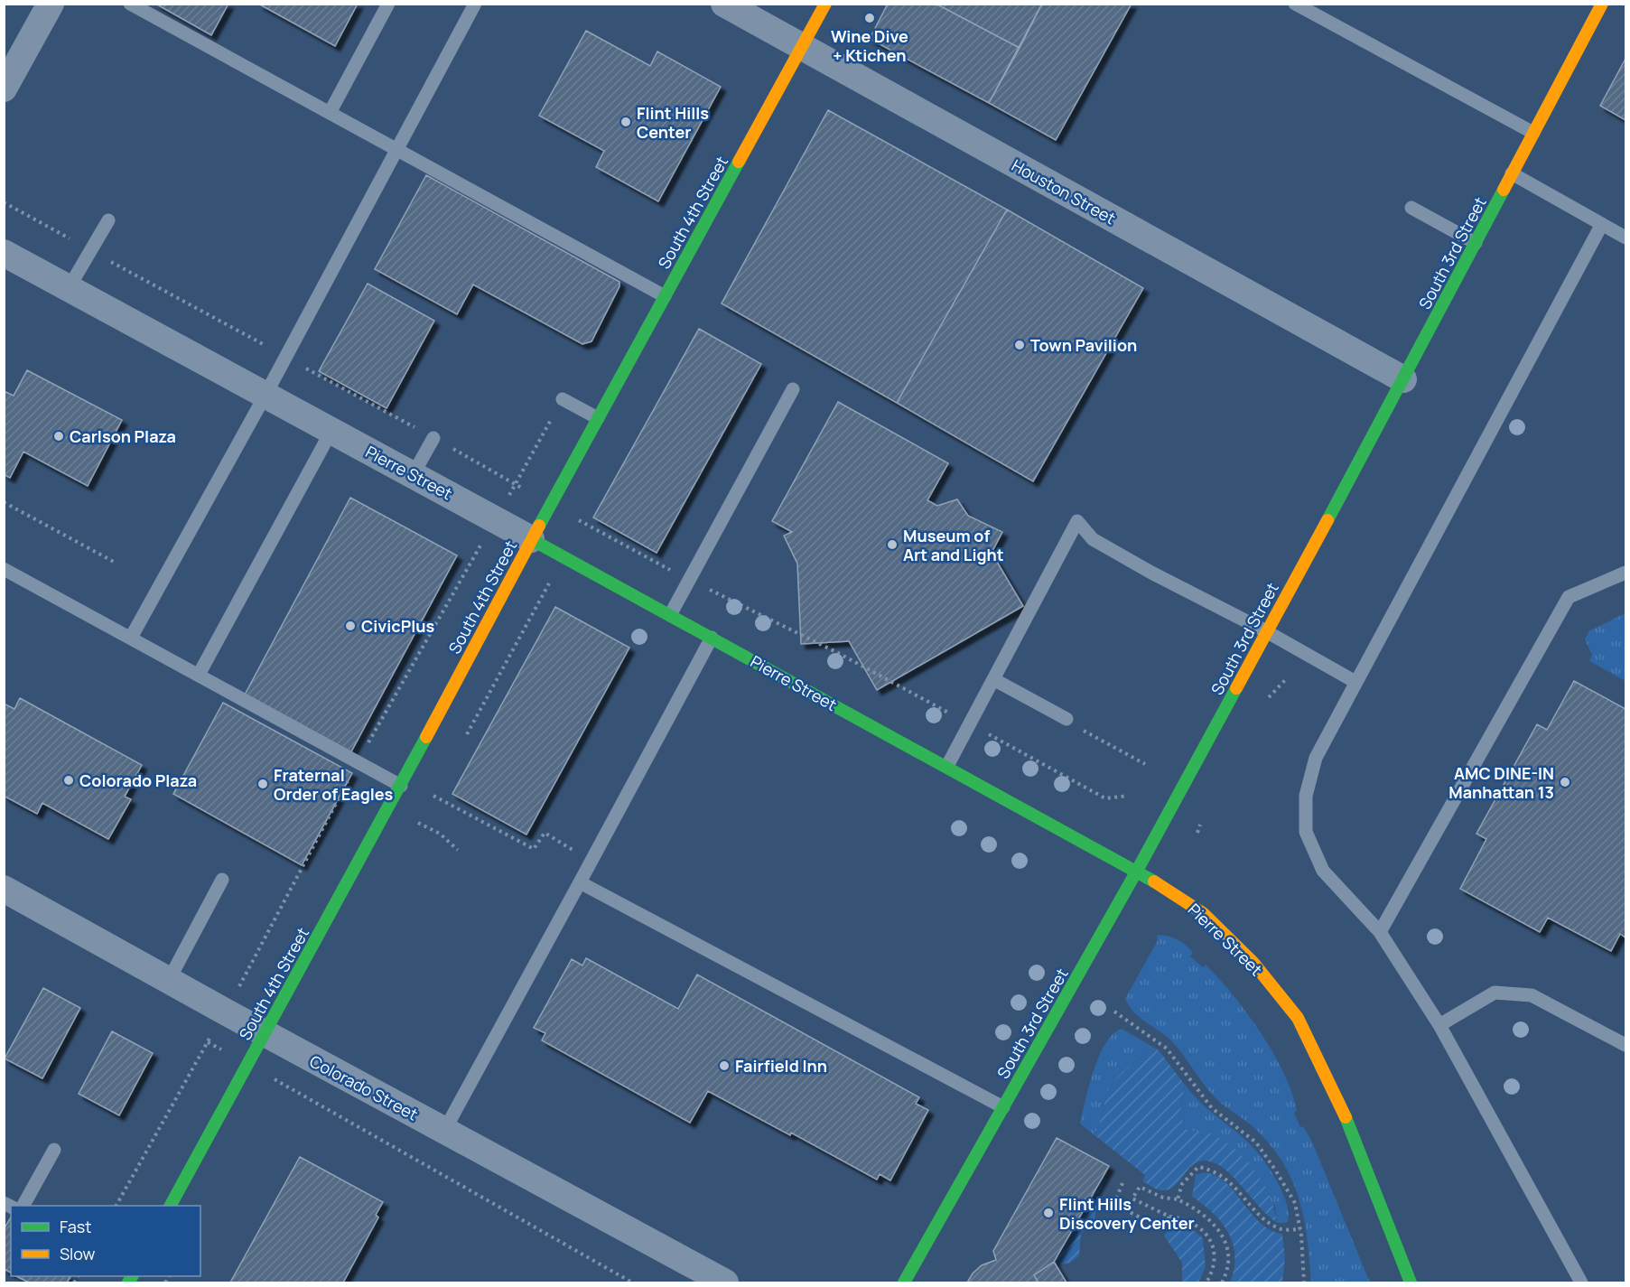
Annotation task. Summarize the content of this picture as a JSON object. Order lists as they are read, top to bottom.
{
  "streets": {
    "main road": ["South 4th Street", "South 3rd Street", "Pierre Street"],
    "street": ["Houston Street", "Colorado Street"]
  },
  "crossings": [
    ["Houston Street", "South 4th Street"],
    ["Houston Street", "South 3rd Street"],
    ["South 4th Street", "Pierre Street"],
    ["South 4th Street", "Colorado Street"],
    ["South 3rd Street", "Pierre Street"]
  ],
  "places": [
    "Wine Dive + Ktichen",
    "Flint Hills Center",
    "Town Pavilion",
    "Carlson Plaza",
    "Museum of Art and Light",
    "CivicPlus",
    "Colorado Plaza",
    "AMC DINE-IN Manhattan 13",
    "Fraternal Order of Eagles",
    "Fairfield Inn",
    "Flint Hills Discovery Center"
  ],
  "legend": ["Fast", "Slow"]
}
